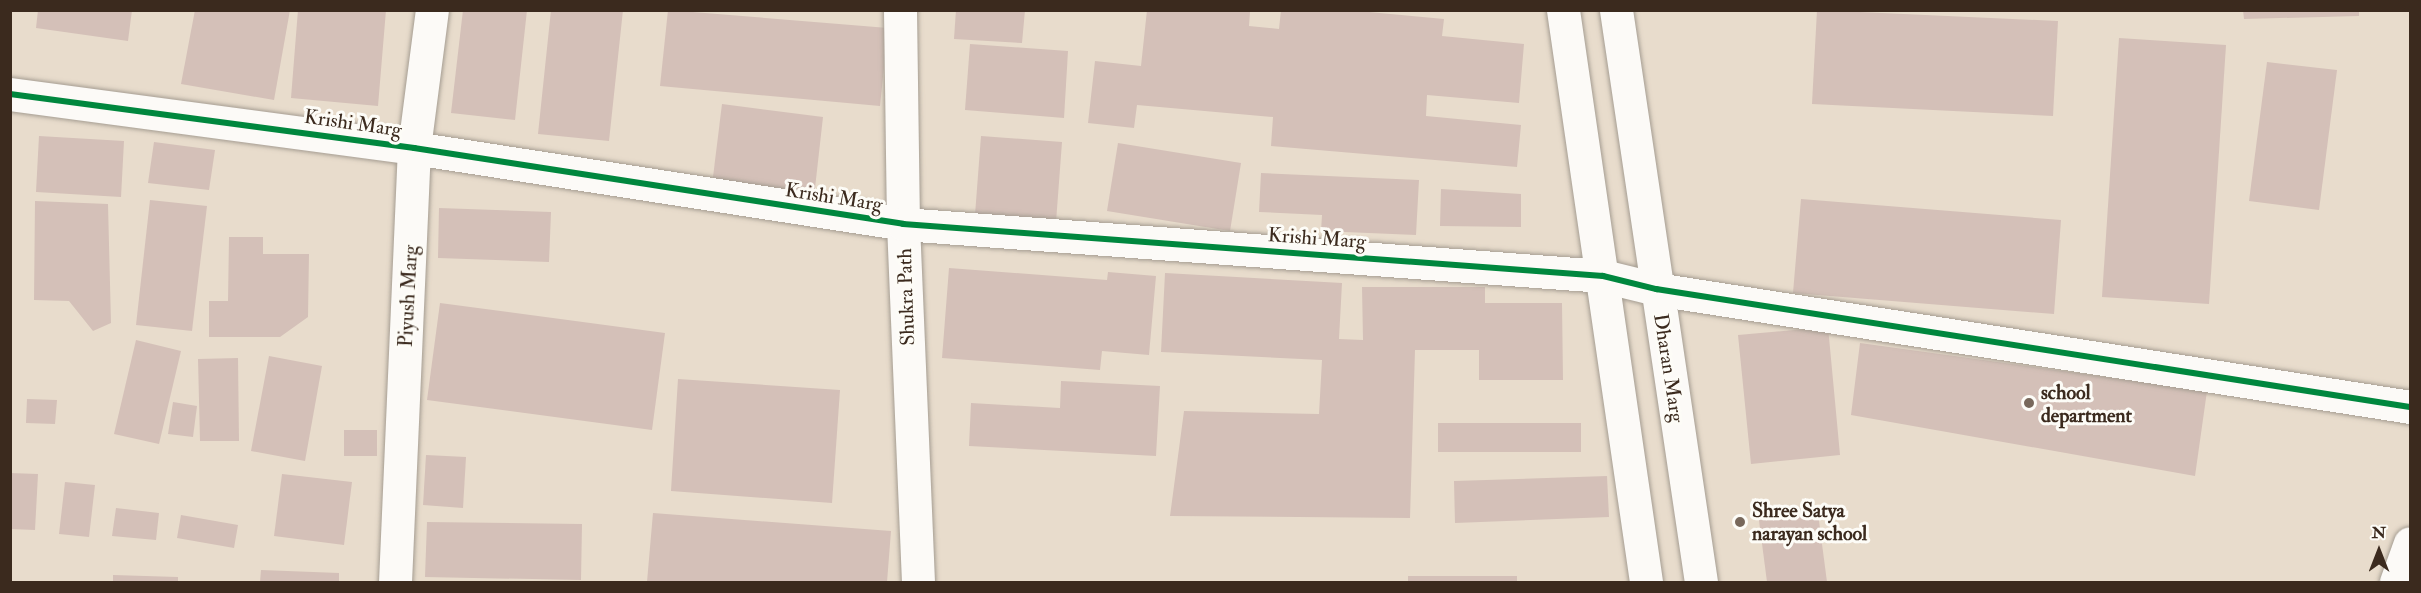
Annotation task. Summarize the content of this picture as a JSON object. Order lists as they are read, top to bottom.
{
  "streets": {
    "street": [
      "Krishi Marg",
      "Piyush Marg",
      "Shukra Path",
      "Dharan Marg"
    ]
  },
  "crossings": [
    ["Krishi Marg", "Piyush Marg"],
    ["Krishi Marg", "Shukra Path"],
    ["Krishi Marg", "Dharan Marg"]
  ],
  "places": ["school department", "Shree Satya narayan school"],
  "north": "top"
}
